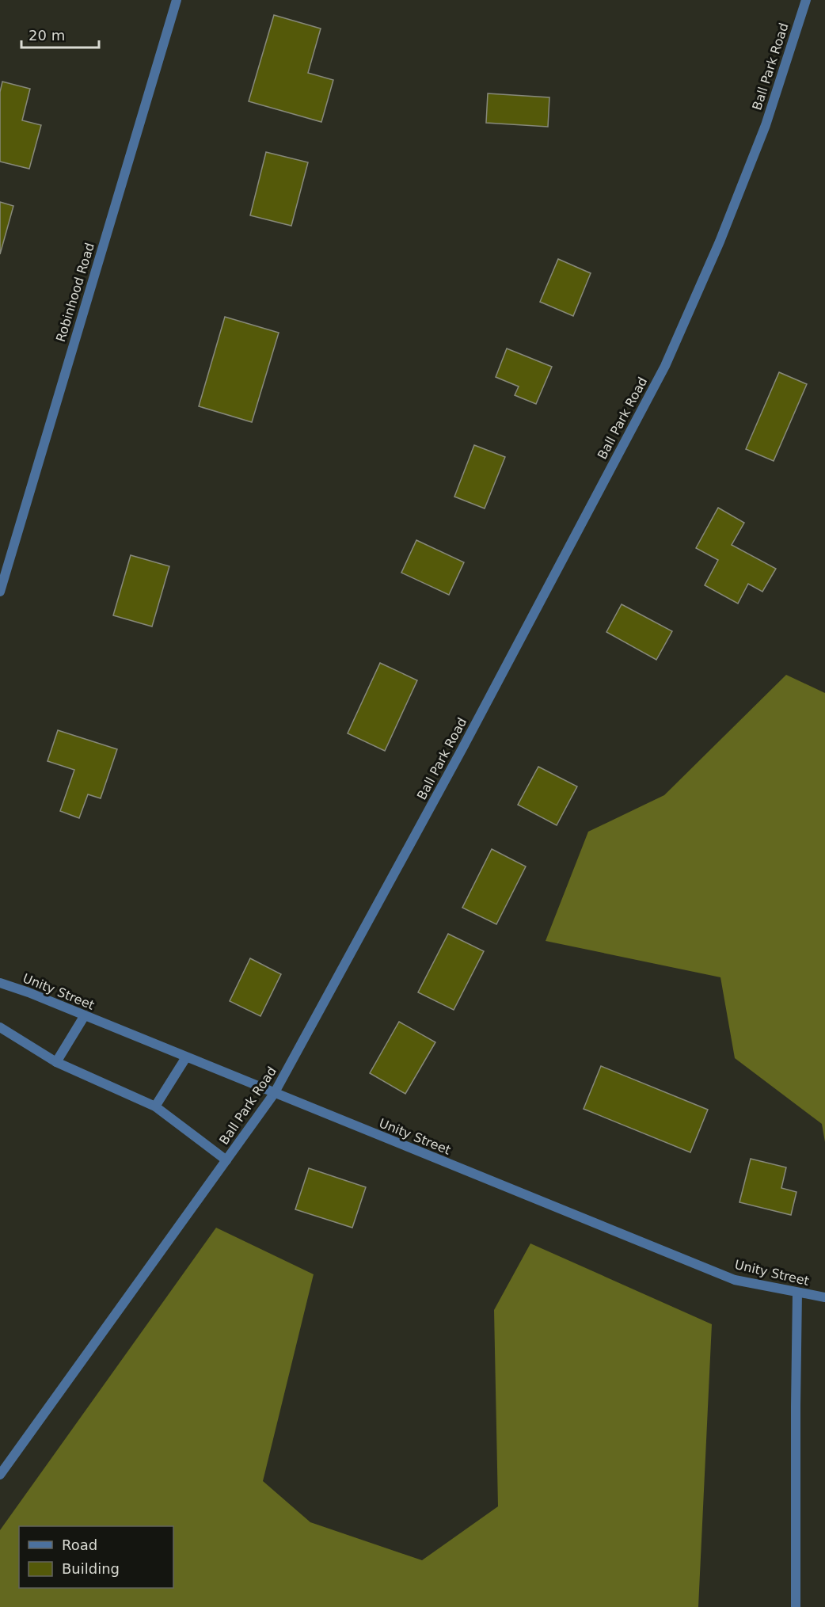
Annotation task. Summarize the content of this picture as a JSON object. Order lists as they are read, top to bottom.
{
  "streets": {
    "street": ["Ball Park Road", "Robinhood Road", "Unity Street"]
  },
  "crossings": [
    ["Ball Park Road", "Unity Street"]
  ],
  "legend": ["Road", "Building"],
  "scale_bar": "20 m"
}
